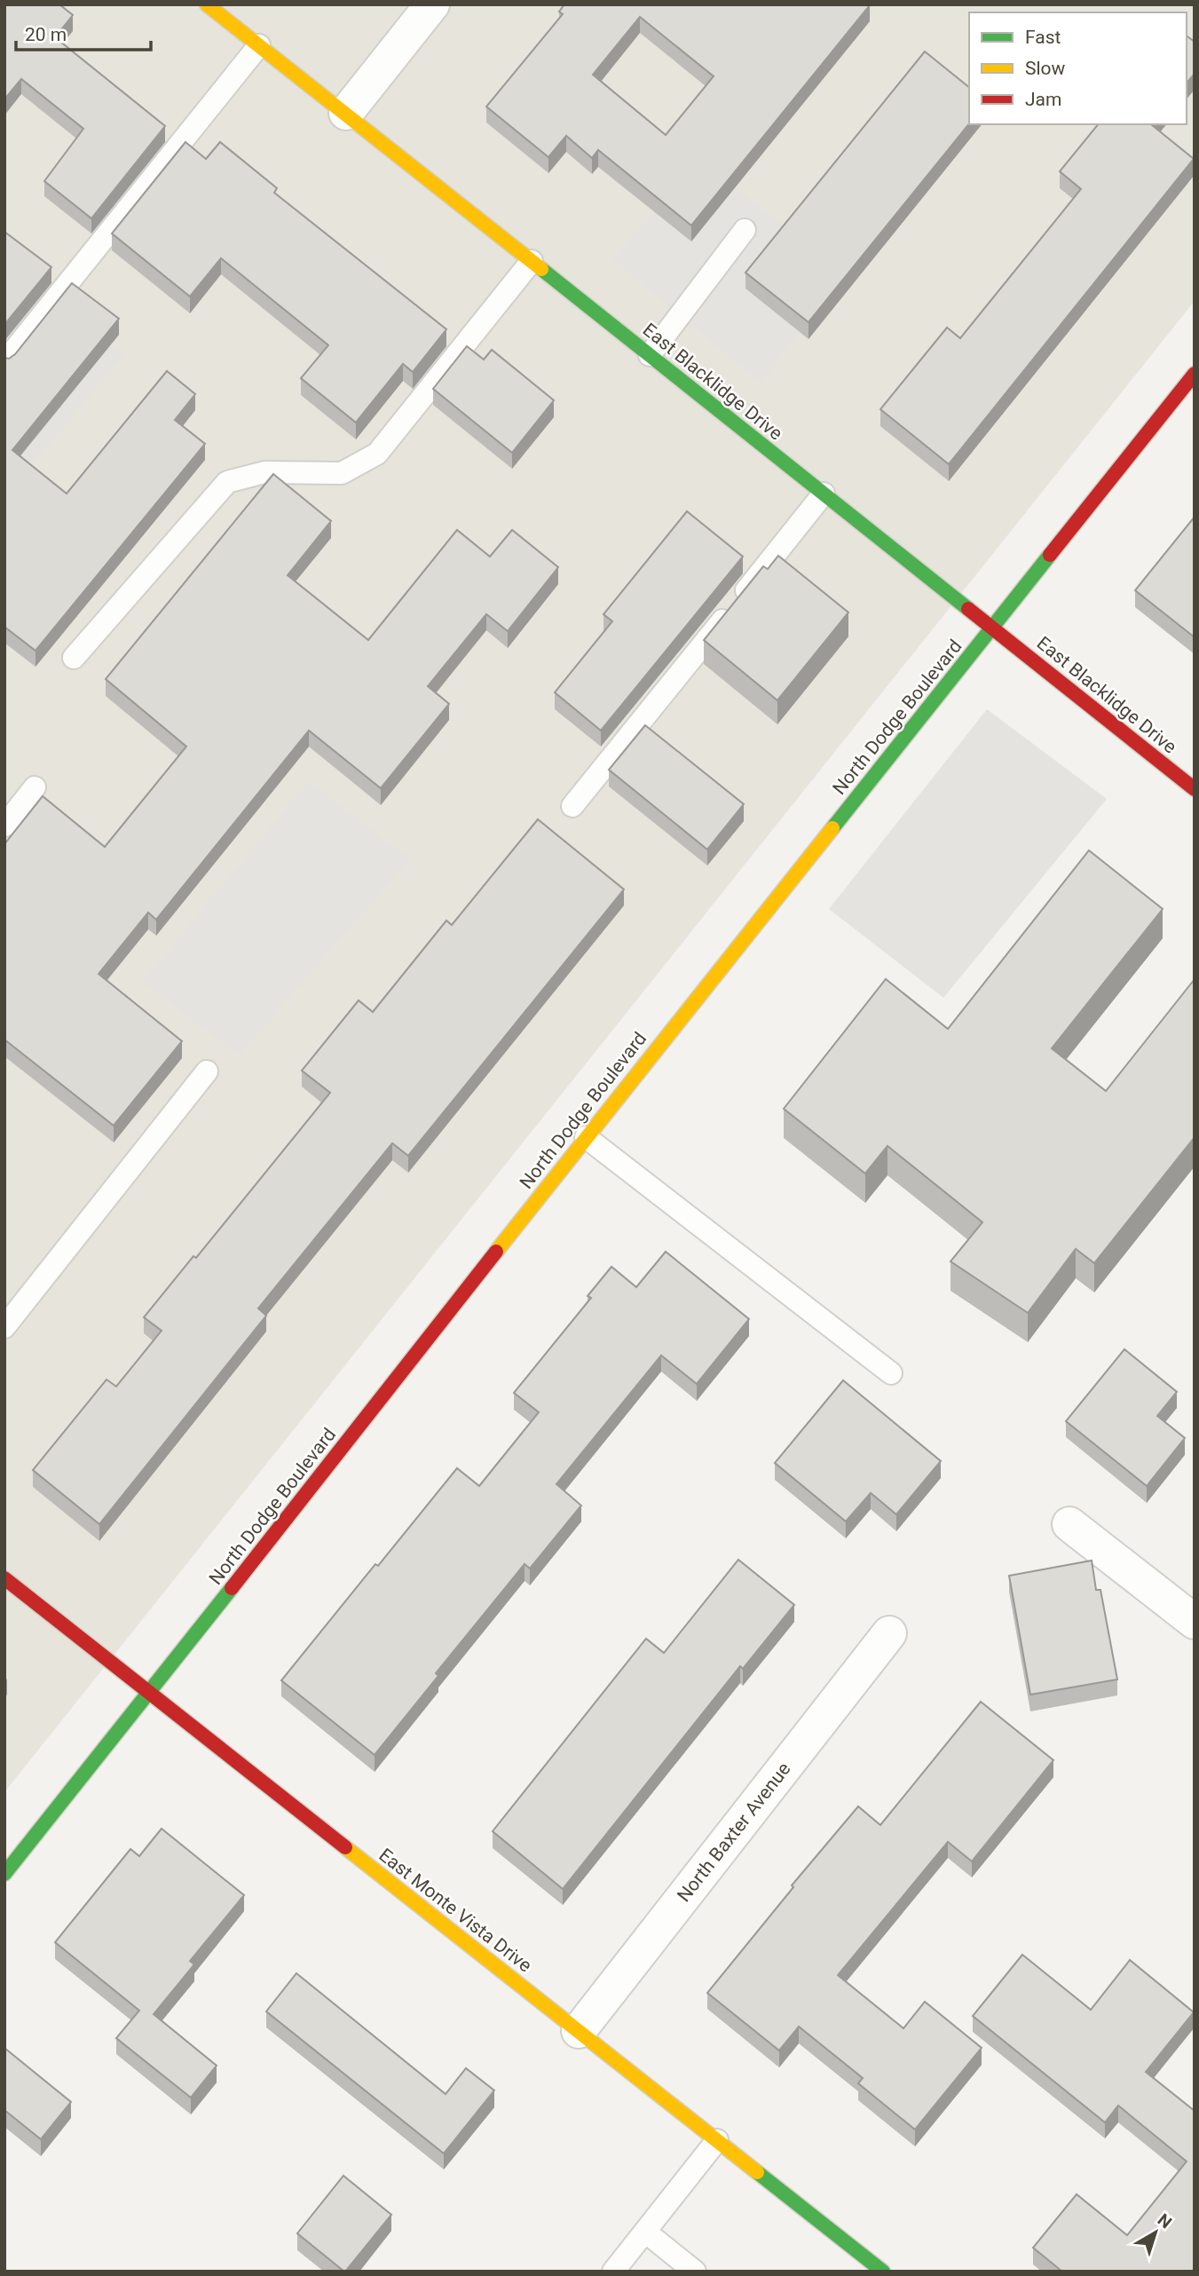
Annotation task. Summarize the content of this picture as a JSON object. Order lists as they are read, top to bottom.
{
  "streets": {
    "street": [
      "East Blacklidge Drive",
      "North Dodge Boulevard",
      "North Baxter Avenue",
      "East Monte Vista Drive"
    ]
  },
  "crossings": [
    ["East Blacklidge Drive", "North Dodge Boulevard"],
    ["North Dodge Boulevard", "East Monte Vista Drive"],
    ["North Baxter Avenue", "East Monte Vista Drive"]
  ],
  "legend": ["Fast", "Slow", "Jam"],
  "scale_bar": "20 m",
  "north": "top right"
}
